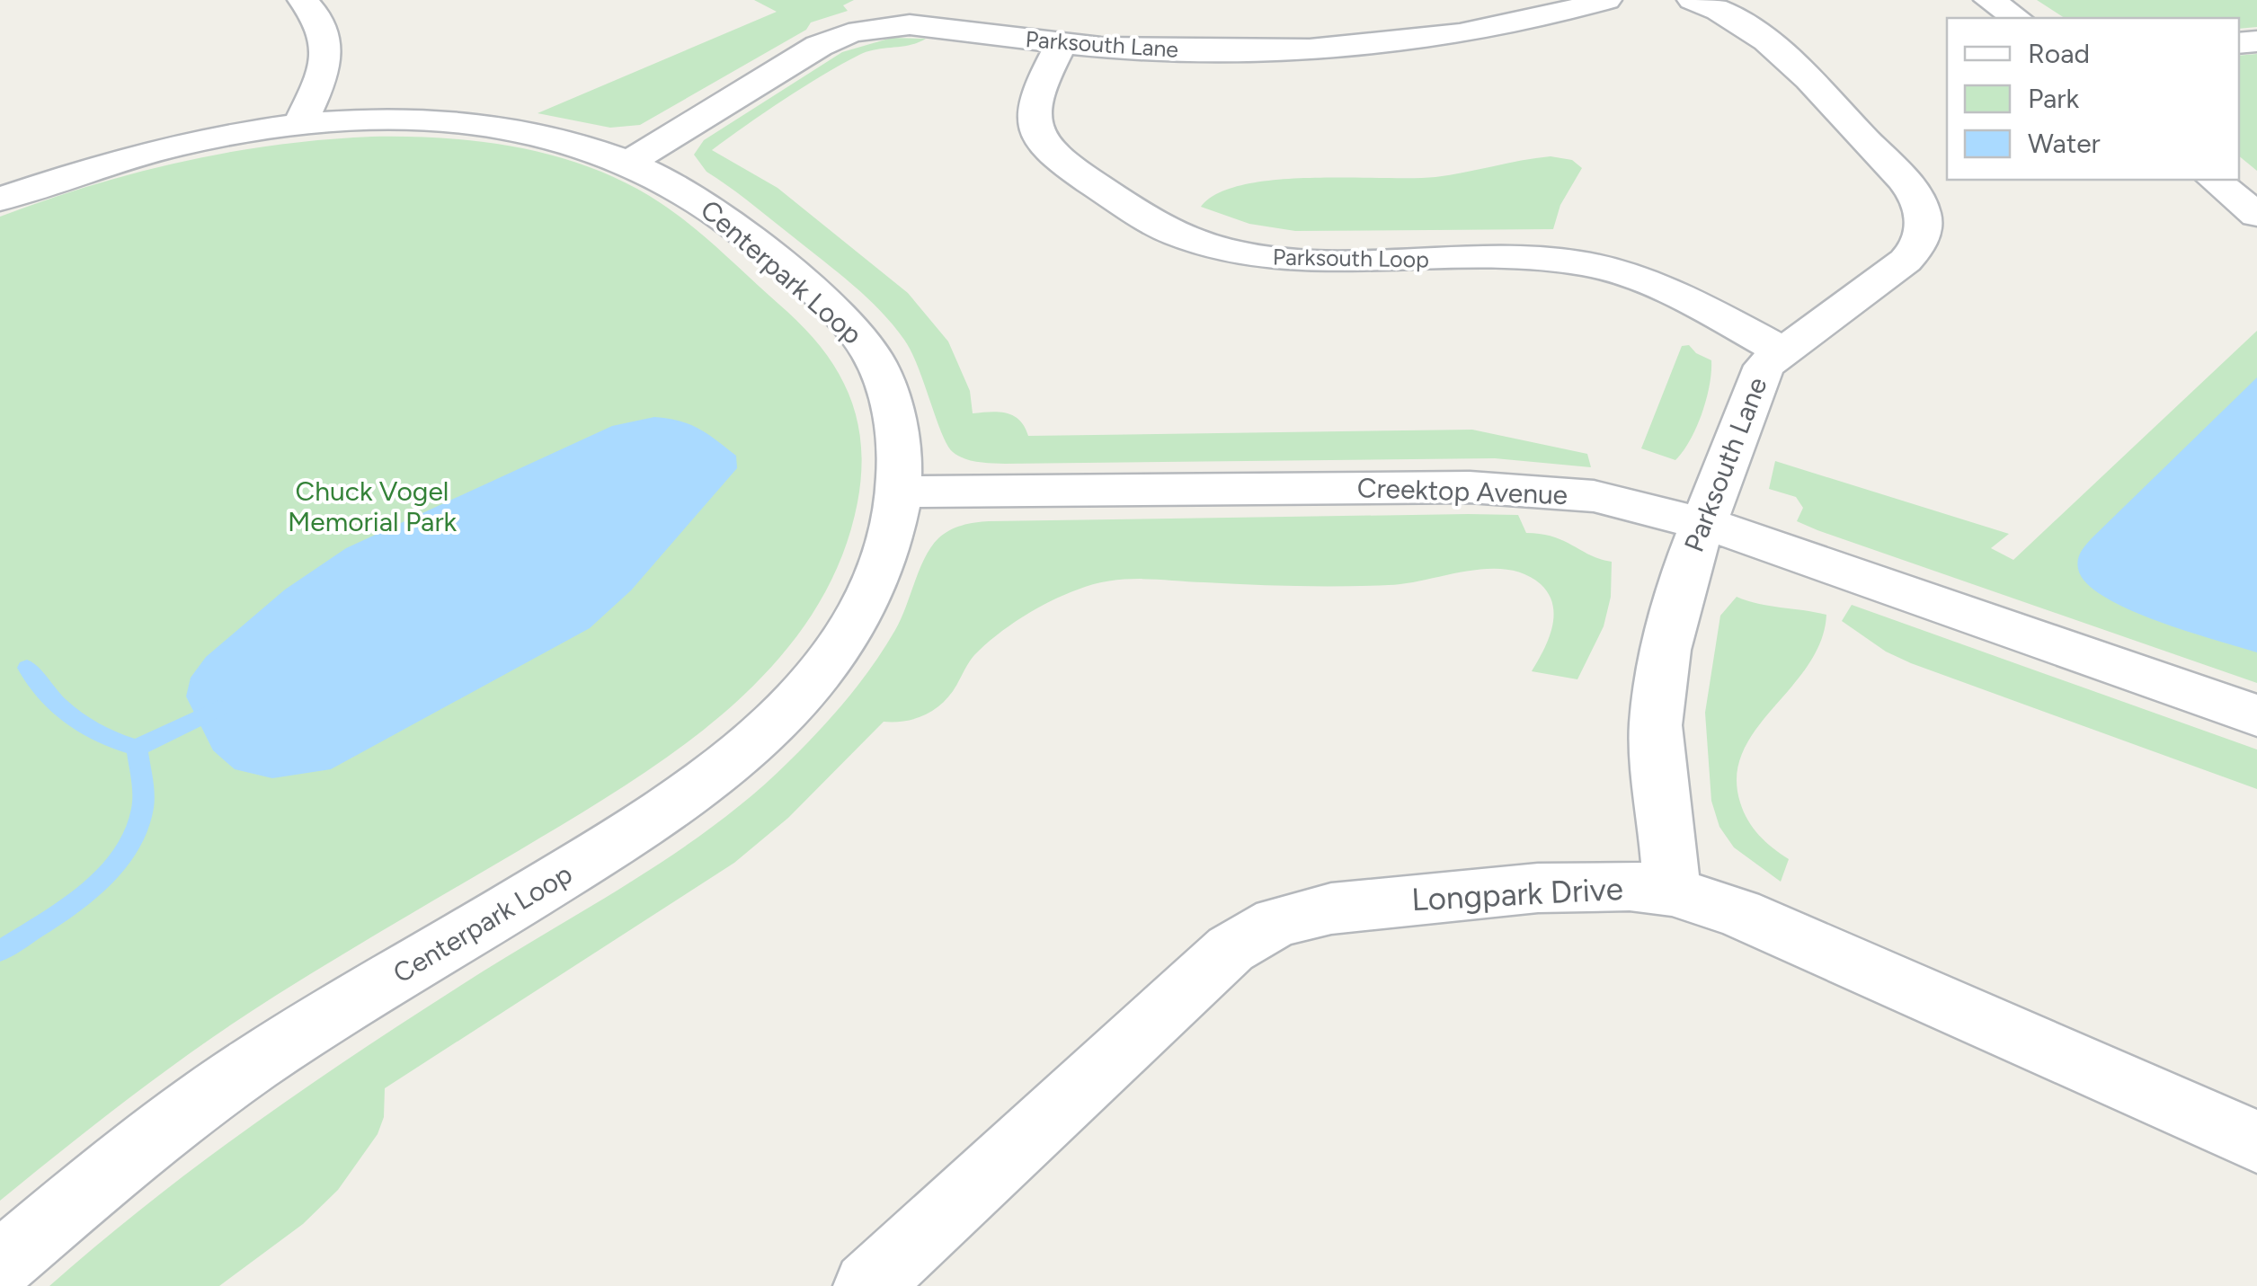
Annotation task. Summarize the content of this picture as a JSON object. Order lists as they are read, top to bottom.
{
  "streets": {
    "street": [
      "Parksouth Lane",
      "Parksouth Loop",
      "Centerpark Loop",
      "Creektop Avenue",
      "Longpark Drive"
    ]
  },
  "crossings": [
    ["Parksouth Lane", "Parksouth Loop"],
    ["Parksouth Lane", "Centerpark Loop"],
    ["Parksouth Lane", "Creektop Avenue"],
    ["Parksouth Lane", "Longpark Drive"],
    ["Centerpark Loop", "Creektop Avenue"]
  ],
  "parks": ["Chuck Vogel Memorial Park"],
  "legend": ["Road", "Park", "Water"]
}
